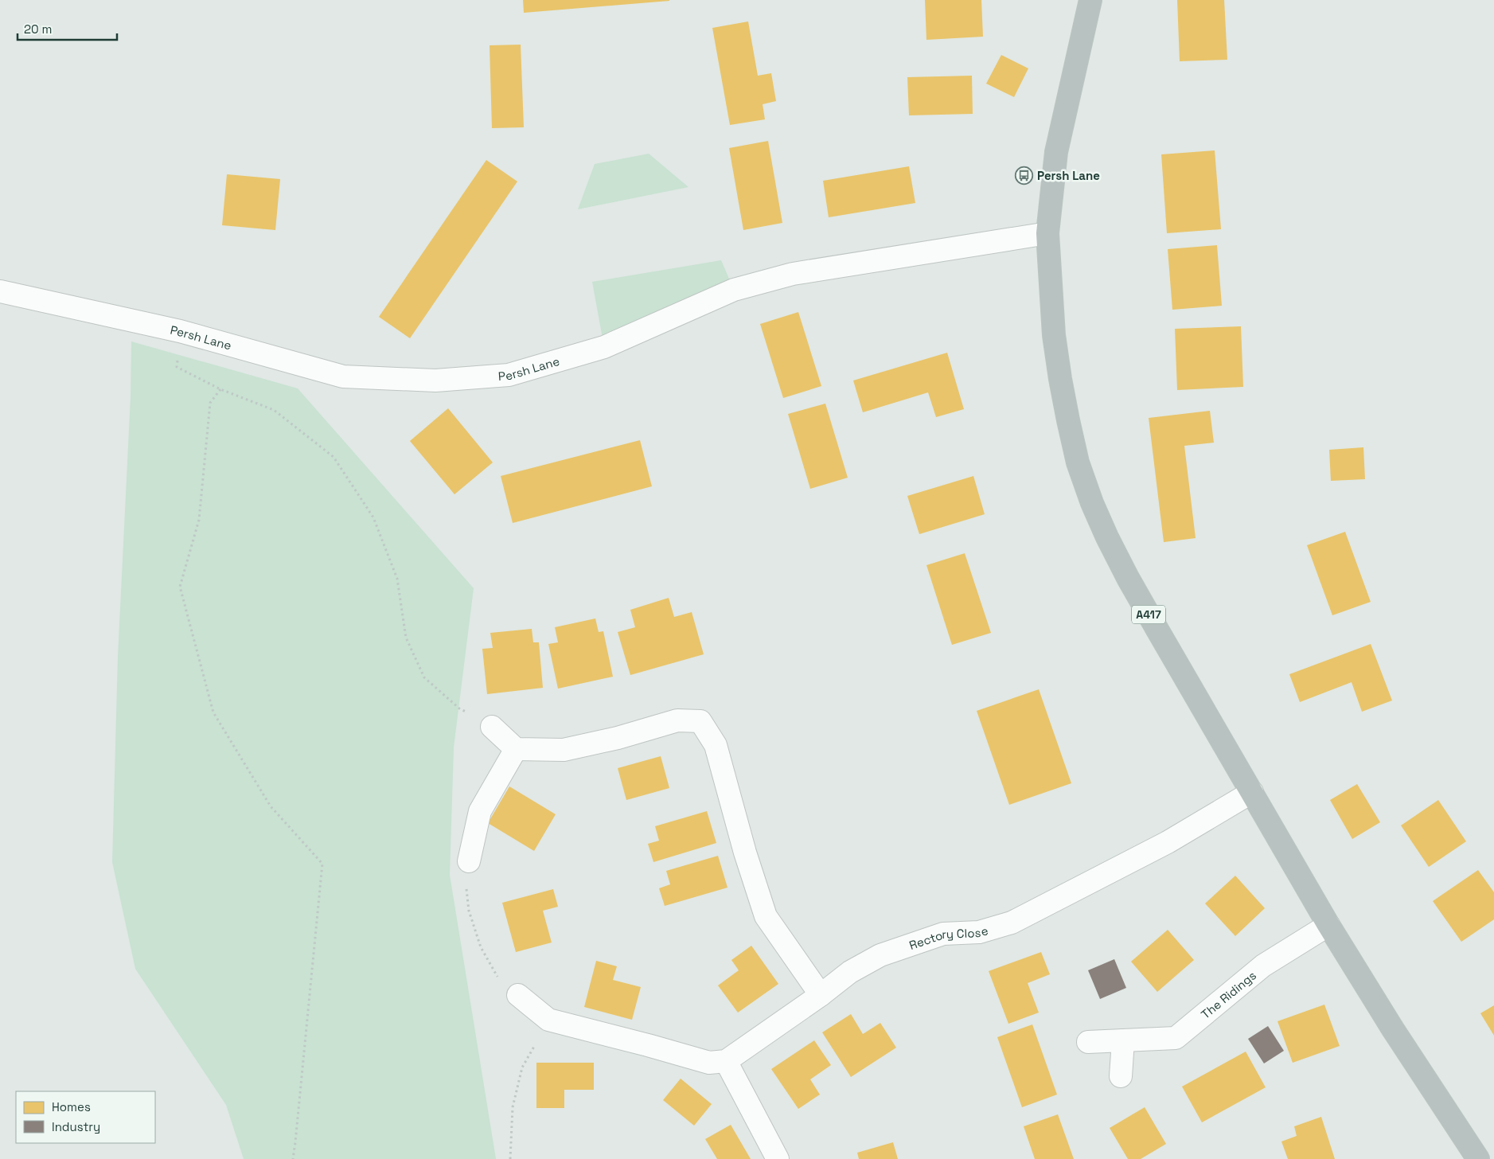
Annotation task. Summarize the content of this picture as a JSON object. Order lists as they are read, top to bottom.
{
  "streets": {
    "highway": ["A417"],
    "street": ["Persh Lane", "Rectory Close", "The Ridings"]
  },
  "crossings": [
    ["Persh Lane", "A417"],
    ["A417", "Rectory Close"],
    ["A417", "The Ridings"]
  ],
  "places": {
    "bus stop": ["Persh Lane"]
  },
  "legend": ["Homes", "Industry"],
  "scale_bar": "20 m"
}
